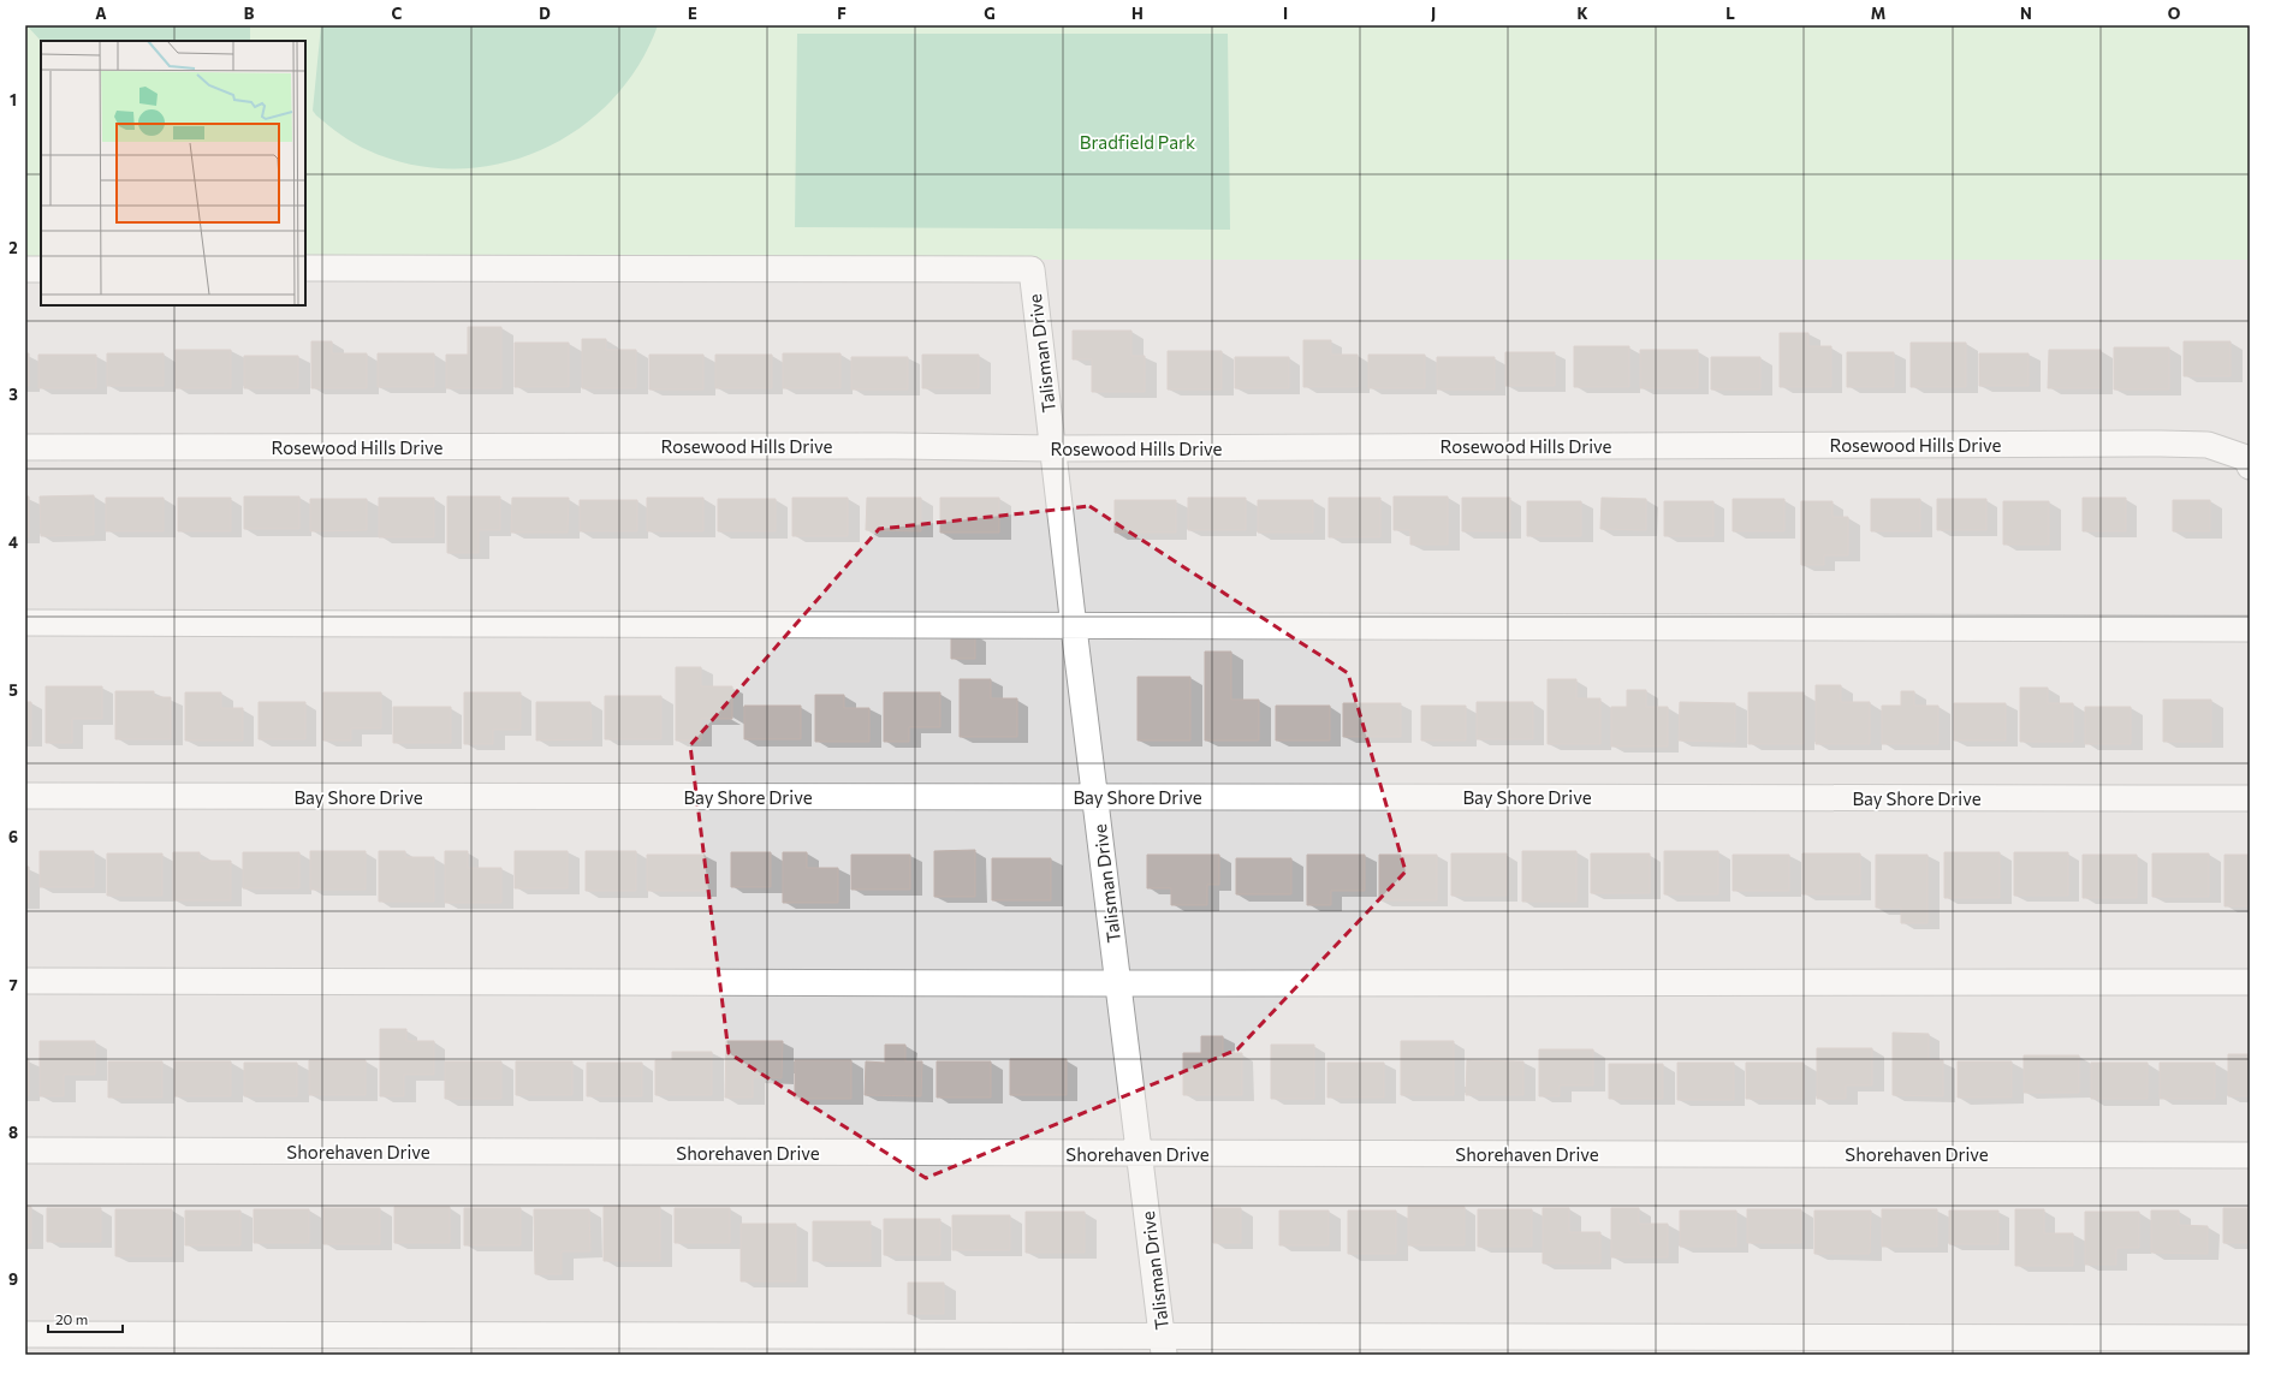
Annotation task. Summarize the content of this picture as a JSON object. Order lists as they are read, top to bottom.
{
  "streets": {
    "street": [
      "Talisman Drive",
      "Rosewood Hills Drive",
      "Bay Shore Drive",
      "Shorehaven Drive"
    ]
  },
  "crossings": [
    ["Talisman Drive", "Rosewood Hills Drive"],
    ["Talisman Drive", "Bay Shore Drive"],
    ["Talisman Drive", "Shorehaven Drive"]
  ],
  "parks": ["Bradfield Park"],
  "scale_bar": "20 m",
  "grid": {
    "columns": [
      "A",
      "B",
      "C",
      "D",
      "E",
      "F",
      "G",
      "H",
      "I",
      "J",
      "K",
      "L",
      "M",
      "N",
      "O"
    ],
    "rows": [
      "1",
      "2",
      "3",
      "4",
      "5",
      "6",
      "7",
      "8",
      "9"
    ]
  }
}
